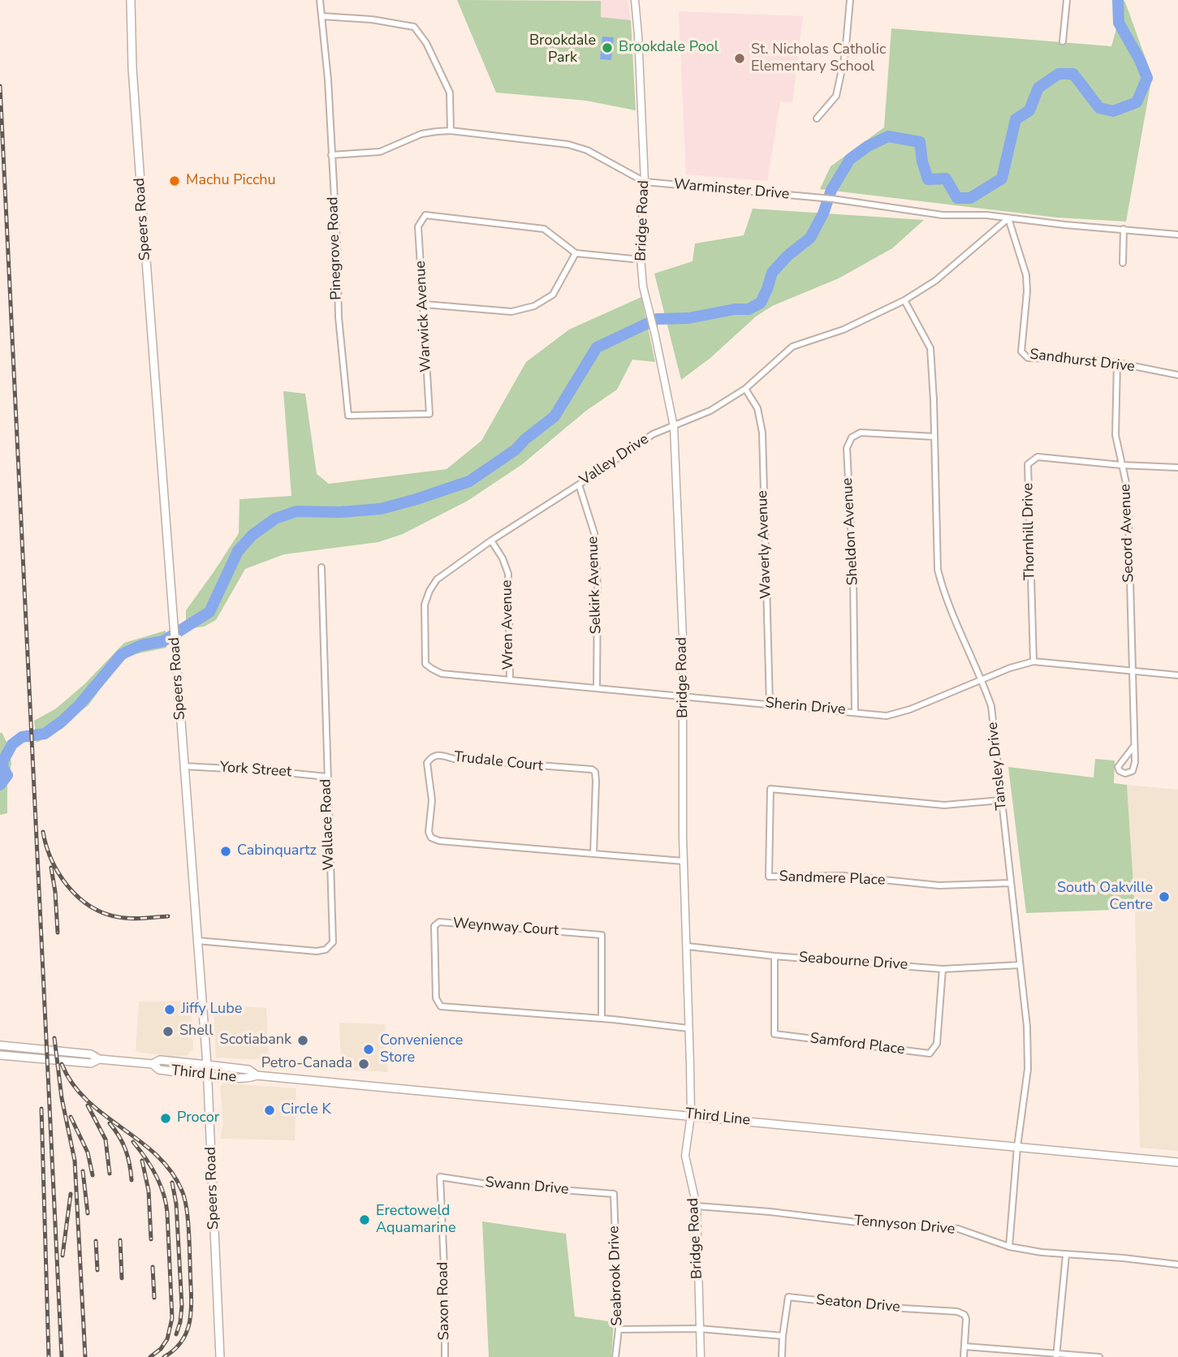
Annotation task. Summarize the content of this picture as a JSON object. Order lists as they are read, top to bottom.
{
  "streets": {
    "main road": ["Speers Road", "Third Line"],
    "street": [
      "Warminster Drive",
      "Bridge Road",
      "Pinegrove Road",
      "Warwick Avenue",
      "Sandhurst Drive",
      "Valley Drive",
      "Sheldon Avenue",
      "Thornhill Drive",
      "Secord Avenue",
      "Waverly Avenue",
      "Selkirk Avenue",
      "Wren Avenue",
      "Sherin Drive",
      "Trudale Court",
      "Tansley Drive",
      "York Street",
      "Wallace Road",
      "Sandmere Place",
      "Weynway Court",
      "Seabourne Drive",
      "Samford Place",
      "Swann Drive",
      "Tennyson Drive",
      "Seabrook Drive",
      "Saxon Road",
      "Seaton Drive"
    ]
  },
  "crossings": [
    ["Warminster Drive", "Bridge Road"],
    ["Warminster Drive", "Pinegrove Road"],
    ["Warminster Drive", "Sandhurst Drive"],
    ["Speers Road", "York Street"],
    ["Speers Road", "Wallace Road"],
    ["Speers Road", "Third Line"],
    ["Bridge Road", "Valley Drive"],
    ["Bridge Road", "Sherin Drive"],
    ["Bridge Road", "Trudale Court"],
    ["Bridge Road", "Weynway Court"],
    ["Bridge Road", "Seabourne Drive"],
    ["Bridge Road", "Third Line"],
    ["Bridge Road", "Tennyson Drive"],
    ["Pinegrove Road", "Warwick Avenue"],
    ["Sandhurst Drive", "Secord Avenue"],
    ["Valley Drive", "Waverly Avenue"],
    ["Valley Drive", "Selkirk Avenue"],
    ["Valley Drive", "Wren Avenue"],
    ["Valley Drive", "Sherin Drive"],
    ["Valley Drive", "Tansley Drive"],
    ["Sheldon Avenue", "Sherin Drive"],
    ["Sheldon Avenue", "Tansley Drive"],
    ["Thornhill Drive", "Secord Avenue"],
    ["Thornhill Drive", "Sherin Drive"],
    ["Secord Avenue", "Sherin Drive"],
    ["Waverly Avenue", "Sherin Drive"],
    ["Selkirk Avenue", "Sherin Drive"],
    ["Wren Avenue", "Sherin Drive"],
    ["Sherin Drive", "Tansley Drive"],
    ["Tansley Drive", "Sandmere Place"],
    ["Tansley Drive", "Seabourne Drive"],
    ["Tansley Drive", "Third Line"],
    ["Tansley Drive", "Tennyson Drive"],
    ["York Street", "Wallace Road"],
    ["Seabourne Drive", "Samford Place"],
    ["Swann Drive", "Seabrook Drive"],
    ["Swann Drive", "Saxon Road"]
  ],
  "parks": ["Brookdale Park"],
  "places": [
    "Brookdale Pool",
    "St. Nicholas Catholic Elementary School",
    "Machu Picchu",
    "Cabinquartz",
    "South Oakville Centre",
    "Jiffy Lube",
    "Shell",
    "Scotiabank",
    "Convenience Store",
    "Petro-Canada",
    "Circle K",
    "Procor",
    "Erectoweld Aquamarine"
  ]
}
